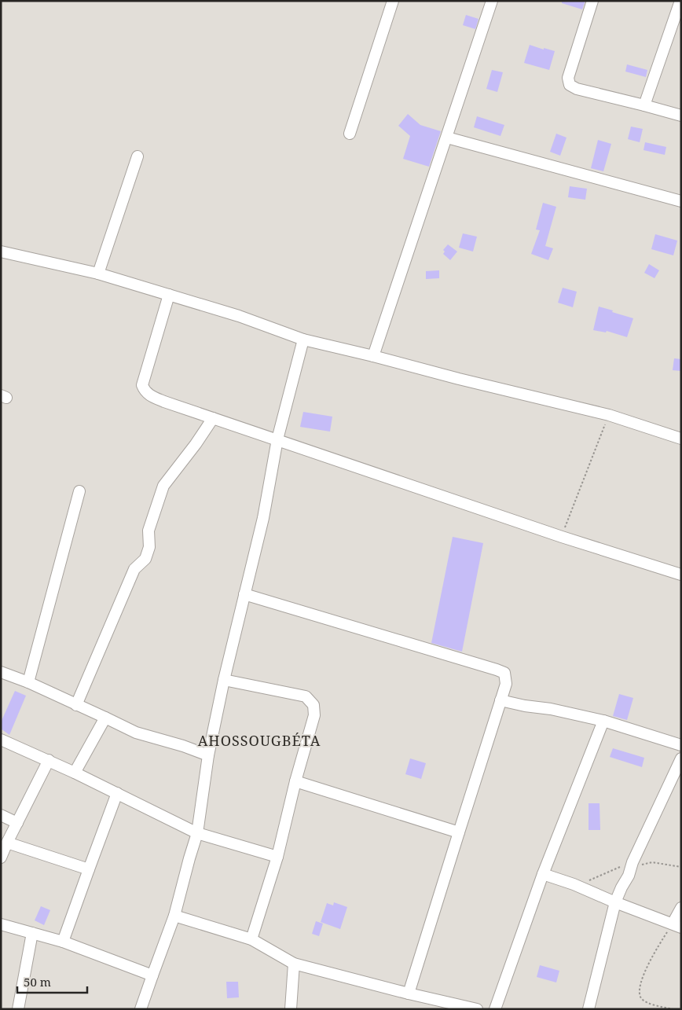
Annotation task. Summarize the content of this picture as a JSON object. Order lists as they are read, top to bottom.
{
  "districts": ["AHOSSOUGBÉTA"],
  "scale_bar": "50 m"
}
